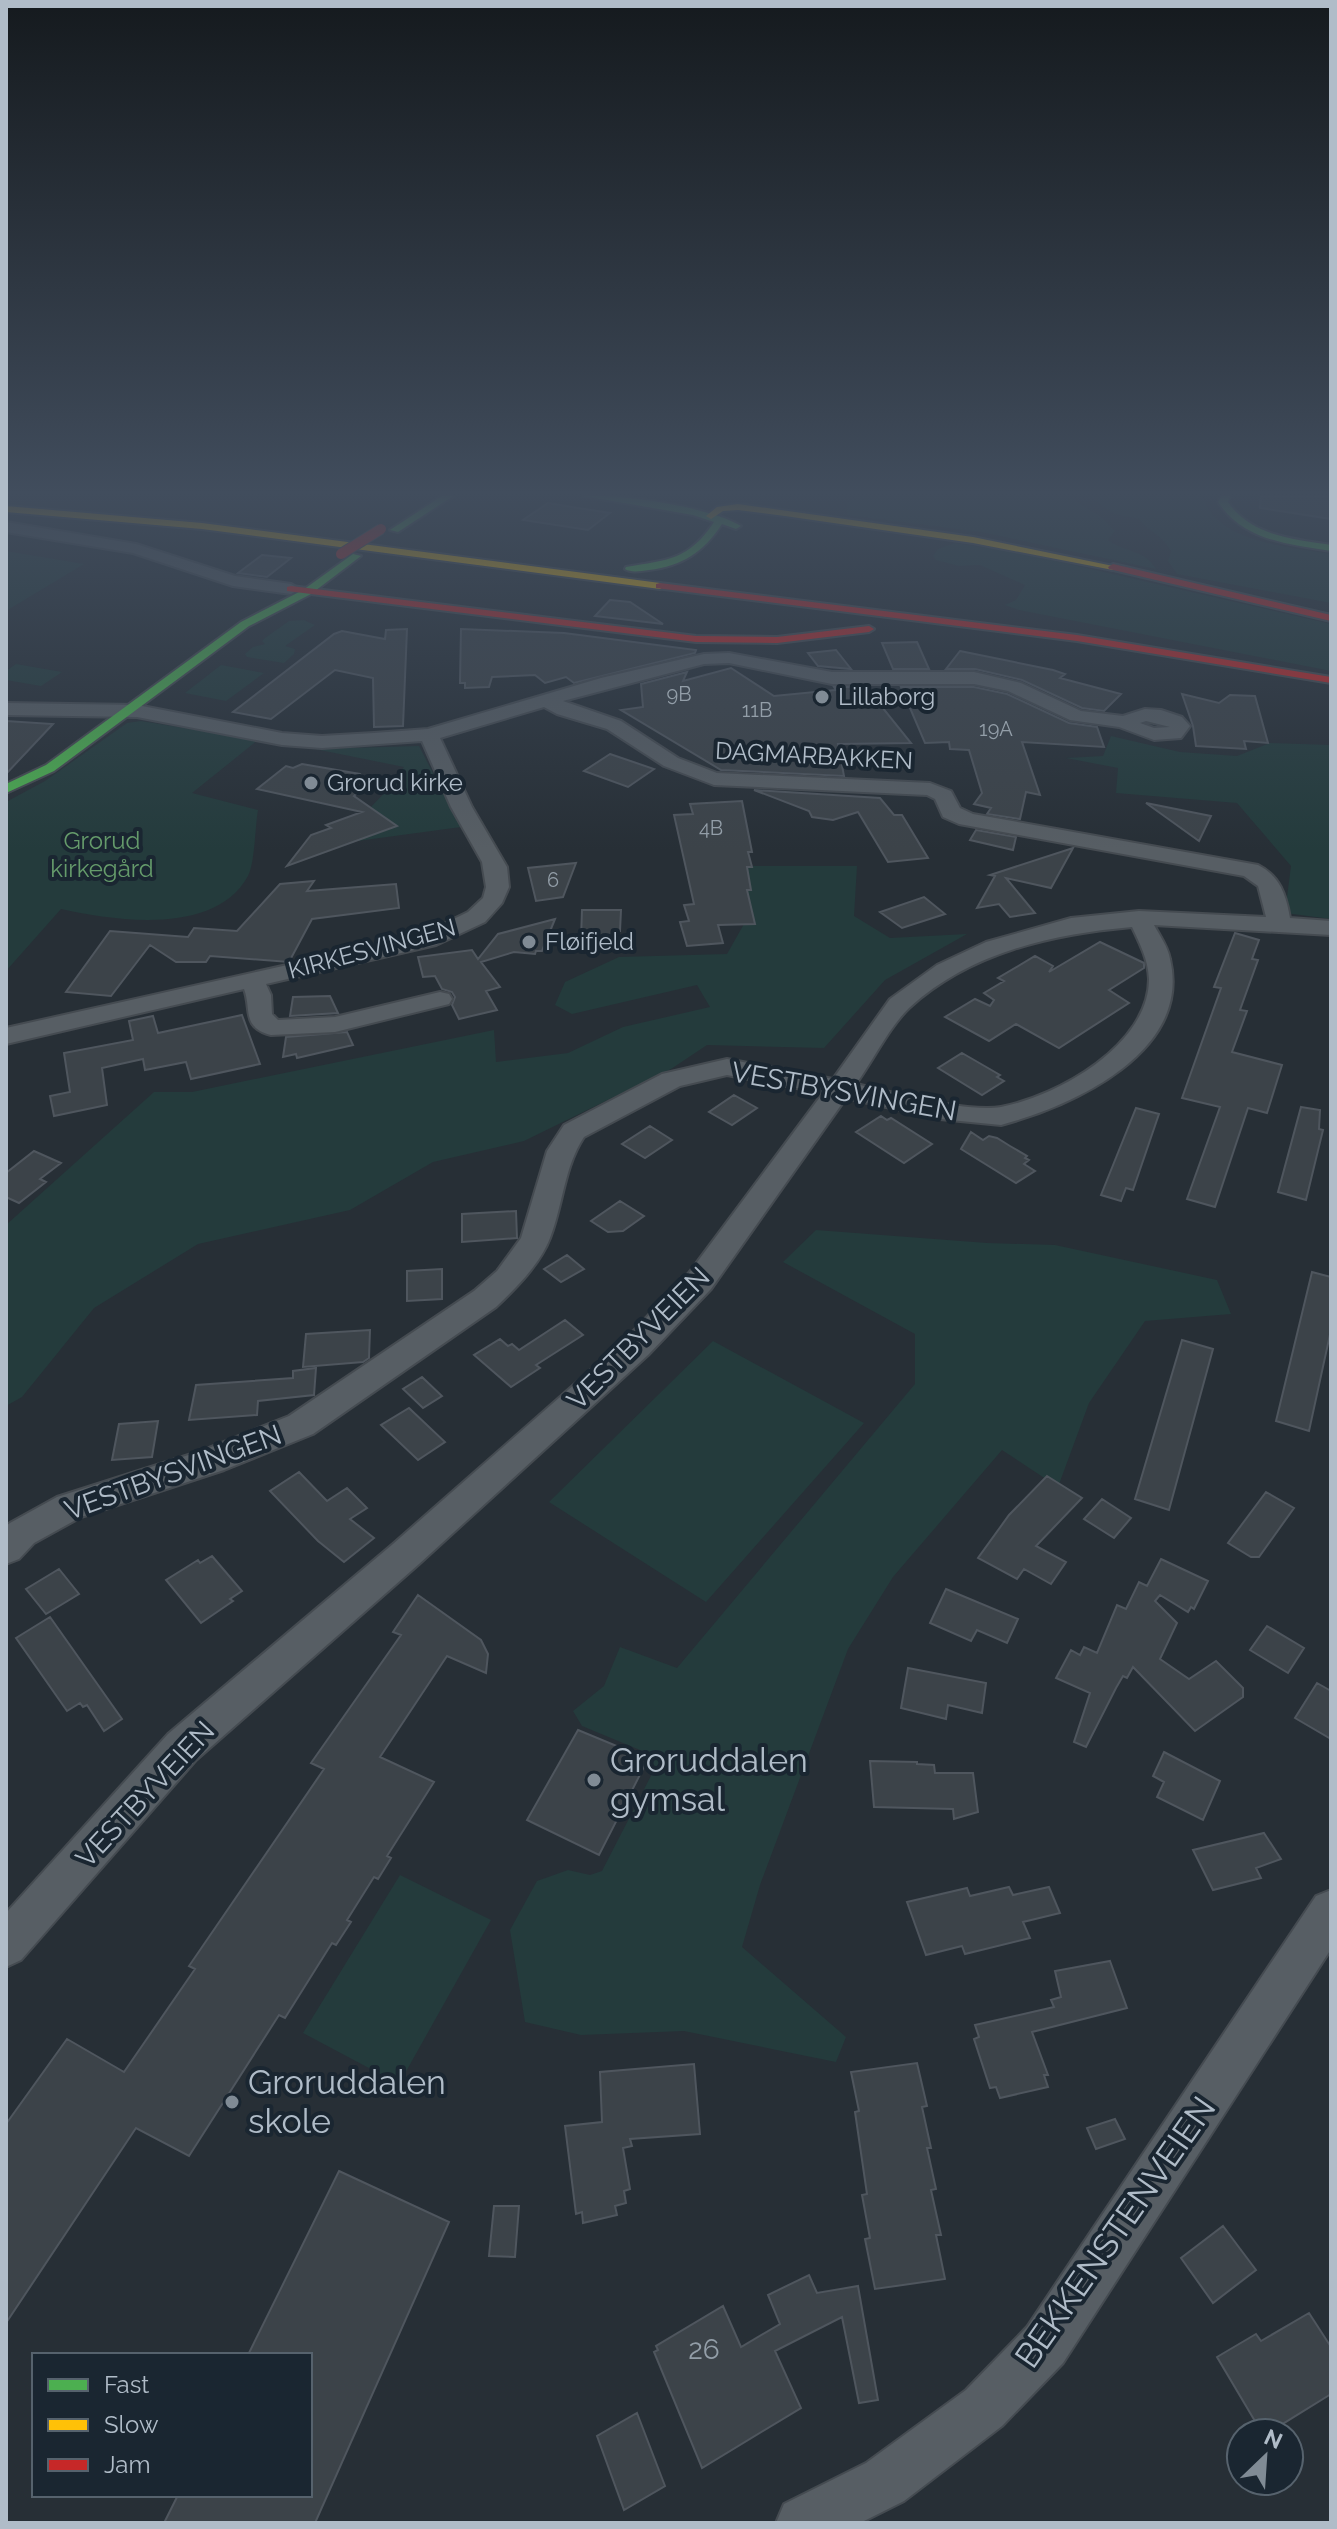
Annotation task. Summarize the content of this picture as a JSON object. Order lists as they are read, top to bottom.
{
  "streets": {
    "street": [
      "DAGMARBAKKEN",
      "KIRKESVINGEN",
      "VESTBYSVINGEN",
      "VESTBYVEIEN",
      "BEKKENSTENVEIEN"
    ]
  },
  "crossings": [
    ["DAGMARBAKKEN", "VESTBYVEIEN"],
    ["VESTBYSVINGEN", "VESTBYVEIEN"]
  ],
  "parks": ["Grorud kirkegård"],
  "places": [
    "Lillaborg",
    "Grorud kirke",
    "Fløifjeld",
    "Groruddalen gymsal",
    "Groruddalen skole"
  ],
  "house_numbers": [
    "9B",
    "11B",
    "19A",
    "4B",
    "6",
    "26"
  ],
  "legend": ["Fast", "Slow", "Jam"],
  "north": "top right"
}
